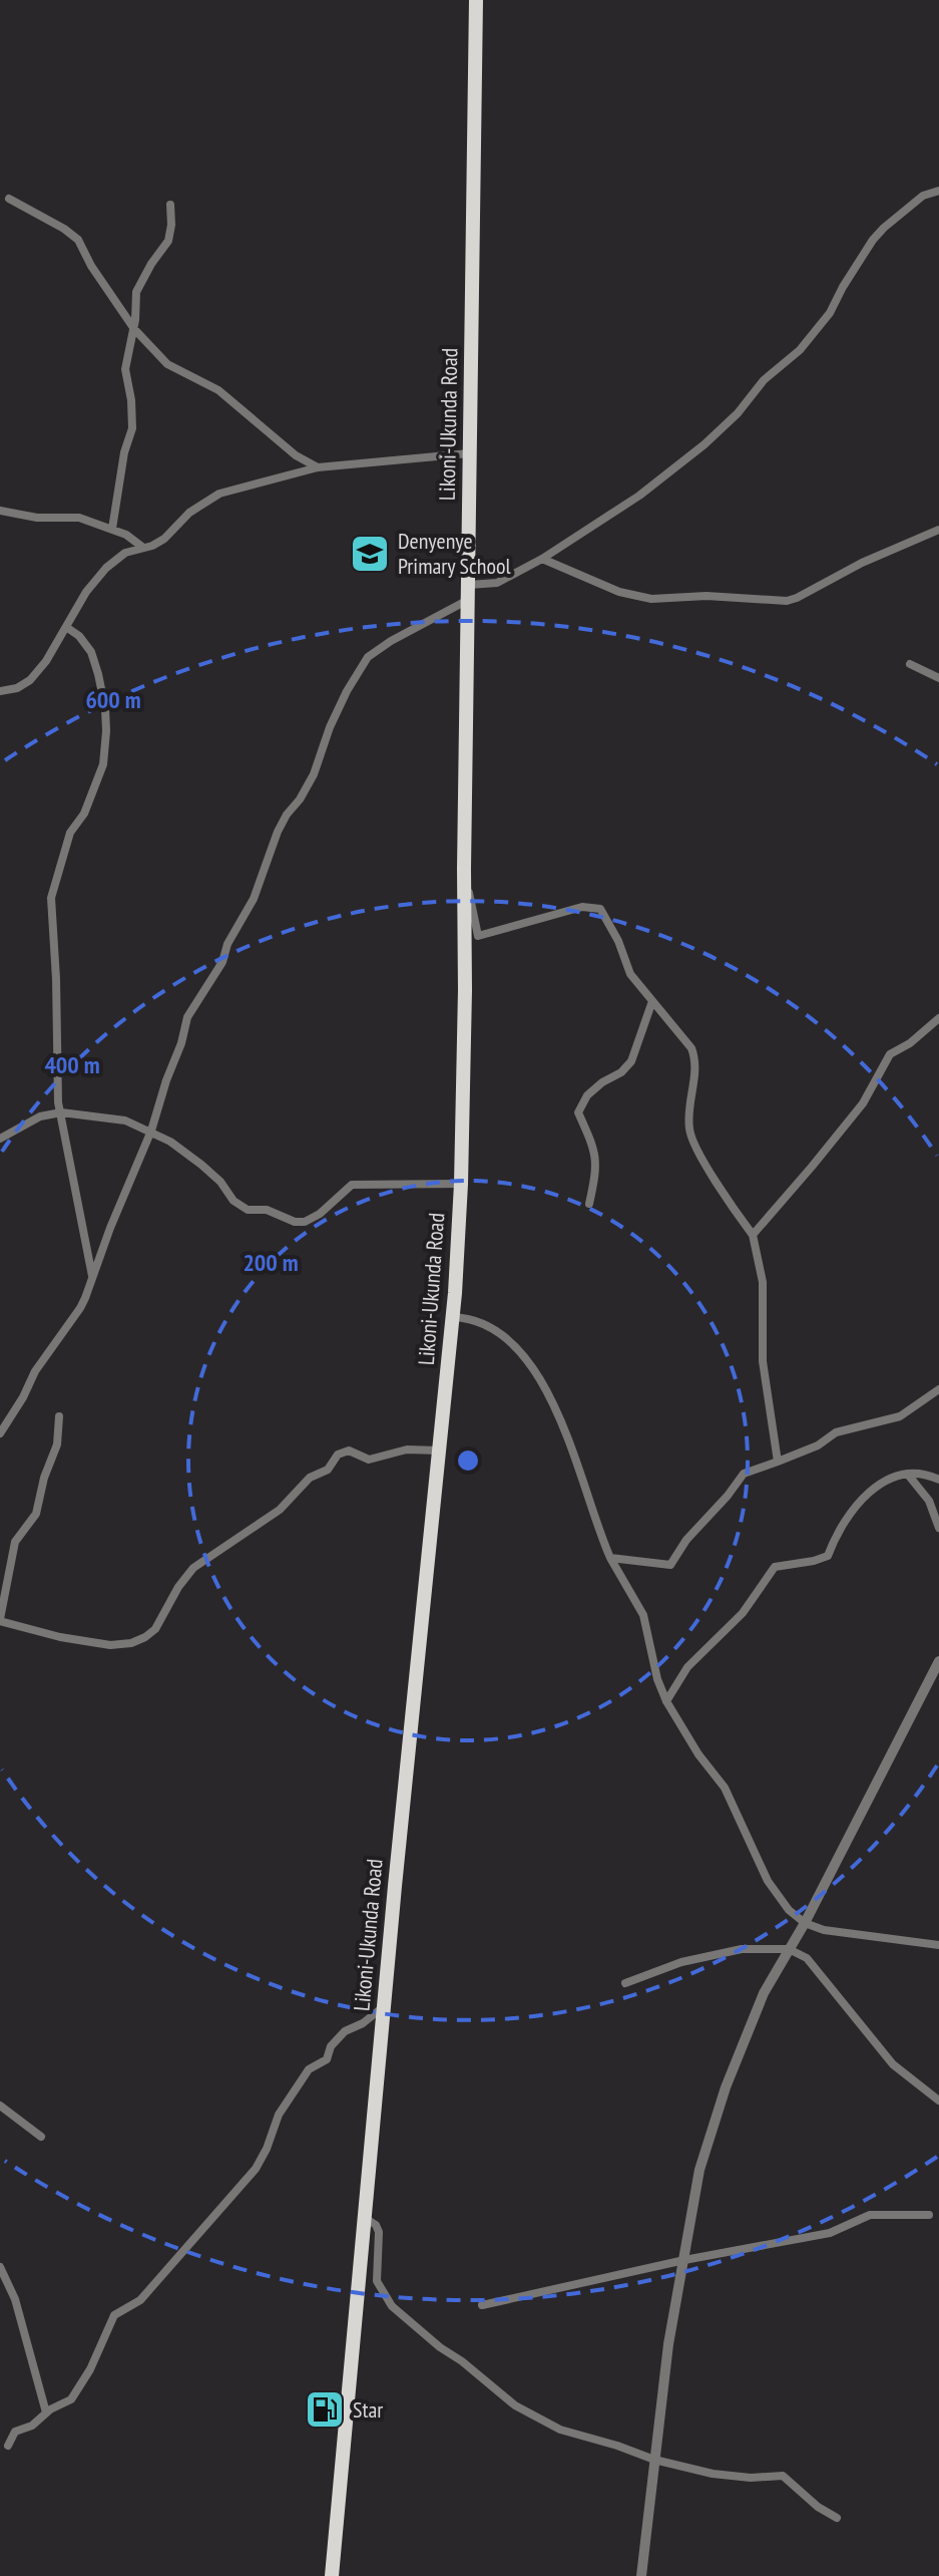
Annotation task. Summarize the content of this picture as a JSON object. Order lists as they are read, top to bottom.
{
  "streets": {
    "highway": ["Likoni-Ukunda Road"]
  },
  "places": {
    "school or university": ["Denyenye Primary School"],
    "fuel station": ["Star"]
  },
  "rings": ["600 m", "400 m", "200 m"]
}
